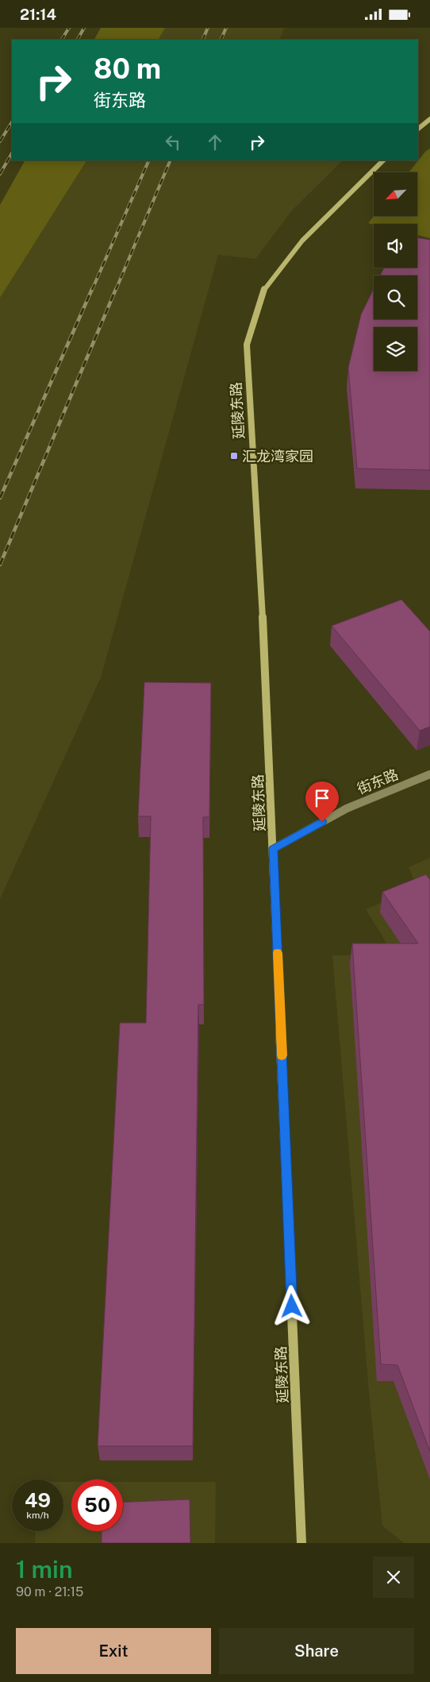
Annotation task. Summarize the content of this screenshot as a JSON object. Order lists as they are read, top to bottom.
{
  "streets": {
    "main road": ["延陵东路"],
    "street": ["街东路"]
  },
  "crossings": [
    ["延陵东路", "街东路"]
  ],
  "places": {
    "transit": ["汇龙湾家园"]
  },
  "north": "bottom left",
  "page": {
    "status": "21:14",
    "turn": ["80 m", "街东路"],
    "speed": "49 km/h",
    "limit": "50",
    "heading": ["1 min", "90 m · 21:15"],
    "buttons": ["Exit", "Share"]
  }
}
